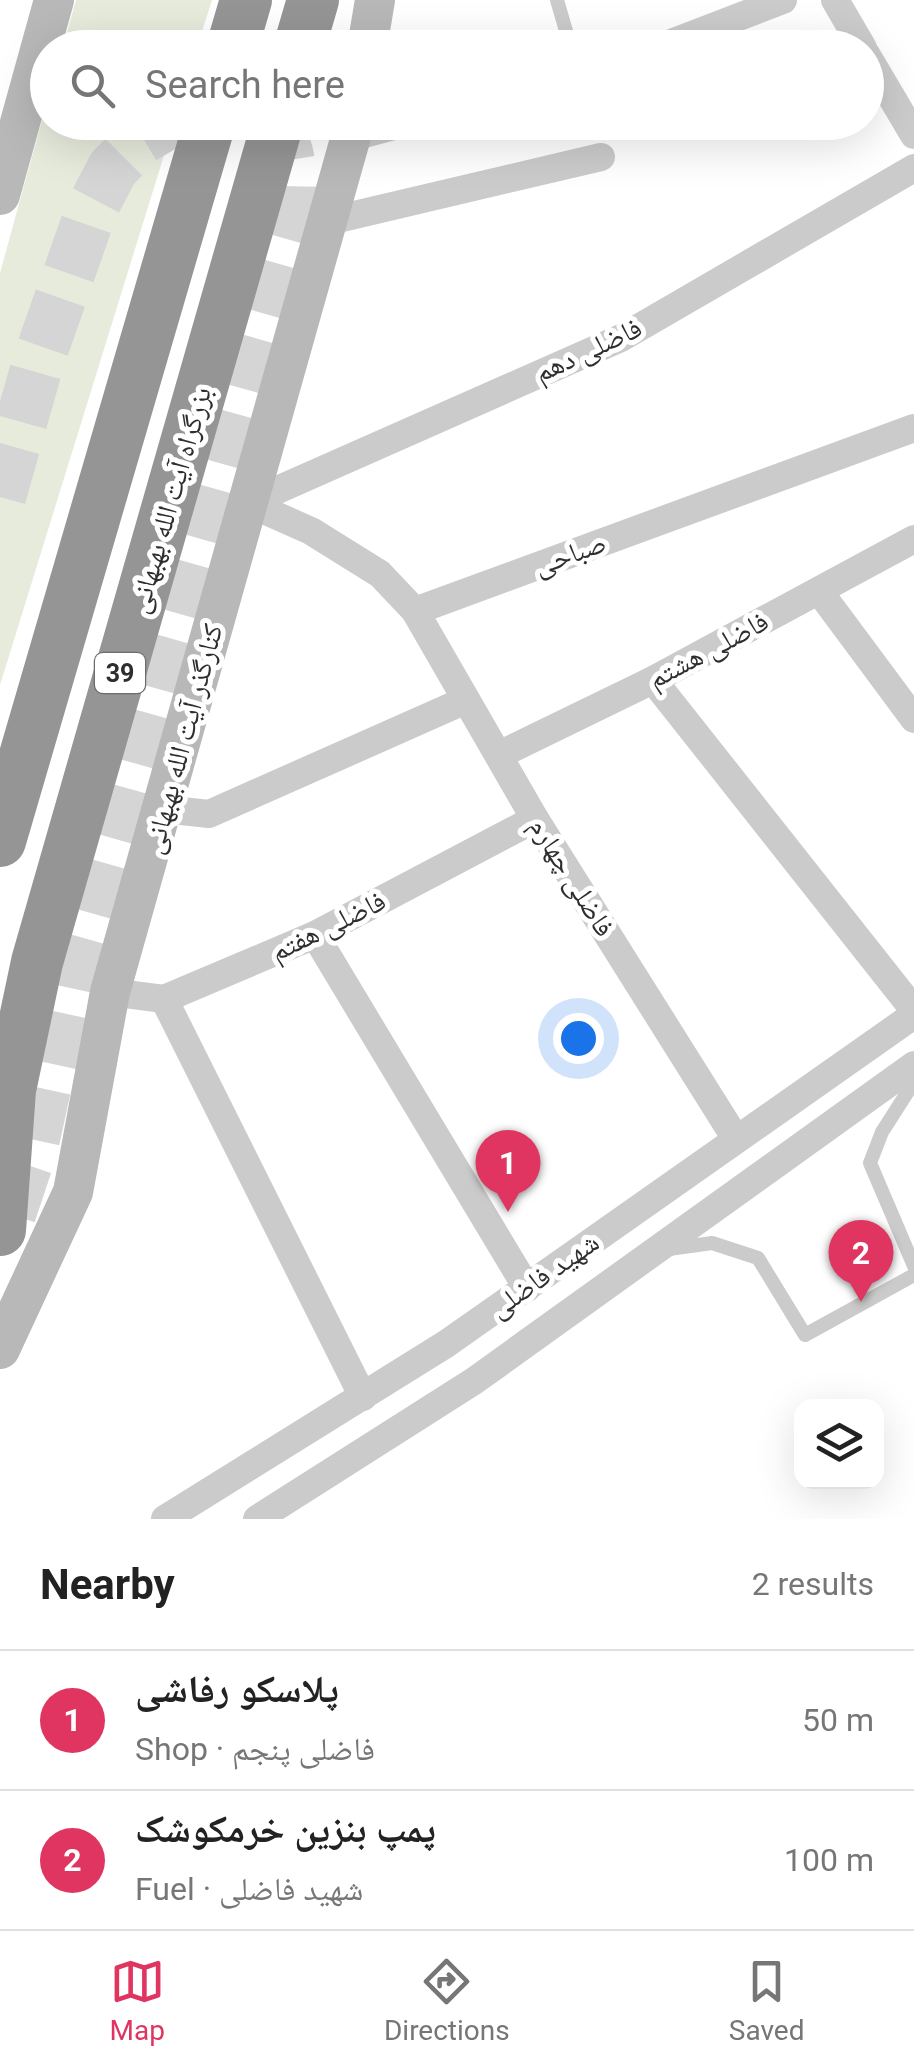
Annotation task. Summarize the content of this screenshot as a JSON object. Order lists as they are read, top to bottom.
{
  "streets": {
    "highway": ["بزرگراه آیت الله بهبهانی", "39"],
    "main road": ["کنارگذر آیت الله بهبهانی"],
    "street": [
      "فاضلی دهم",
      "صباحی",
      "فاضلی هشتم",
      "فاضلی چهارم",
      "فاضلی هفتم",
      "شهید فاضلی"
    ]
  },
  "crossings": [
    ["فاضلی دهم", "کنارگذر آیت الله بهبهانی"],
    ["صباحی", "فاضلی چهارم"],
    ["فاضلی هشتم", "فاضلی چهارم"],
    ["فاضلی چهارم", "فاضلی هفتم"],
    ["فاضلی چهارم", "شهید فاضلی"]
  ],
  "page": {
    "search": "Search here",
    "pins": ["1", "2"],
    "heading": ["Nearby", "2 results"],
    "list": [
      {
        "mark": "1",
        "name": "پلاسکو رفاشی",
        "note": "Shop · فاضلی پنجم",
        "value": "50 m"
      },
      {
        "mark": "2",
        "name": "پمپ بنزین خرمکوشک",
        "note": "Fuel · شهید فاضلی",
        "value": "100 m"
      }
    ],
    "nav": ["Map", "Directions", "Saved"]
  }
}
